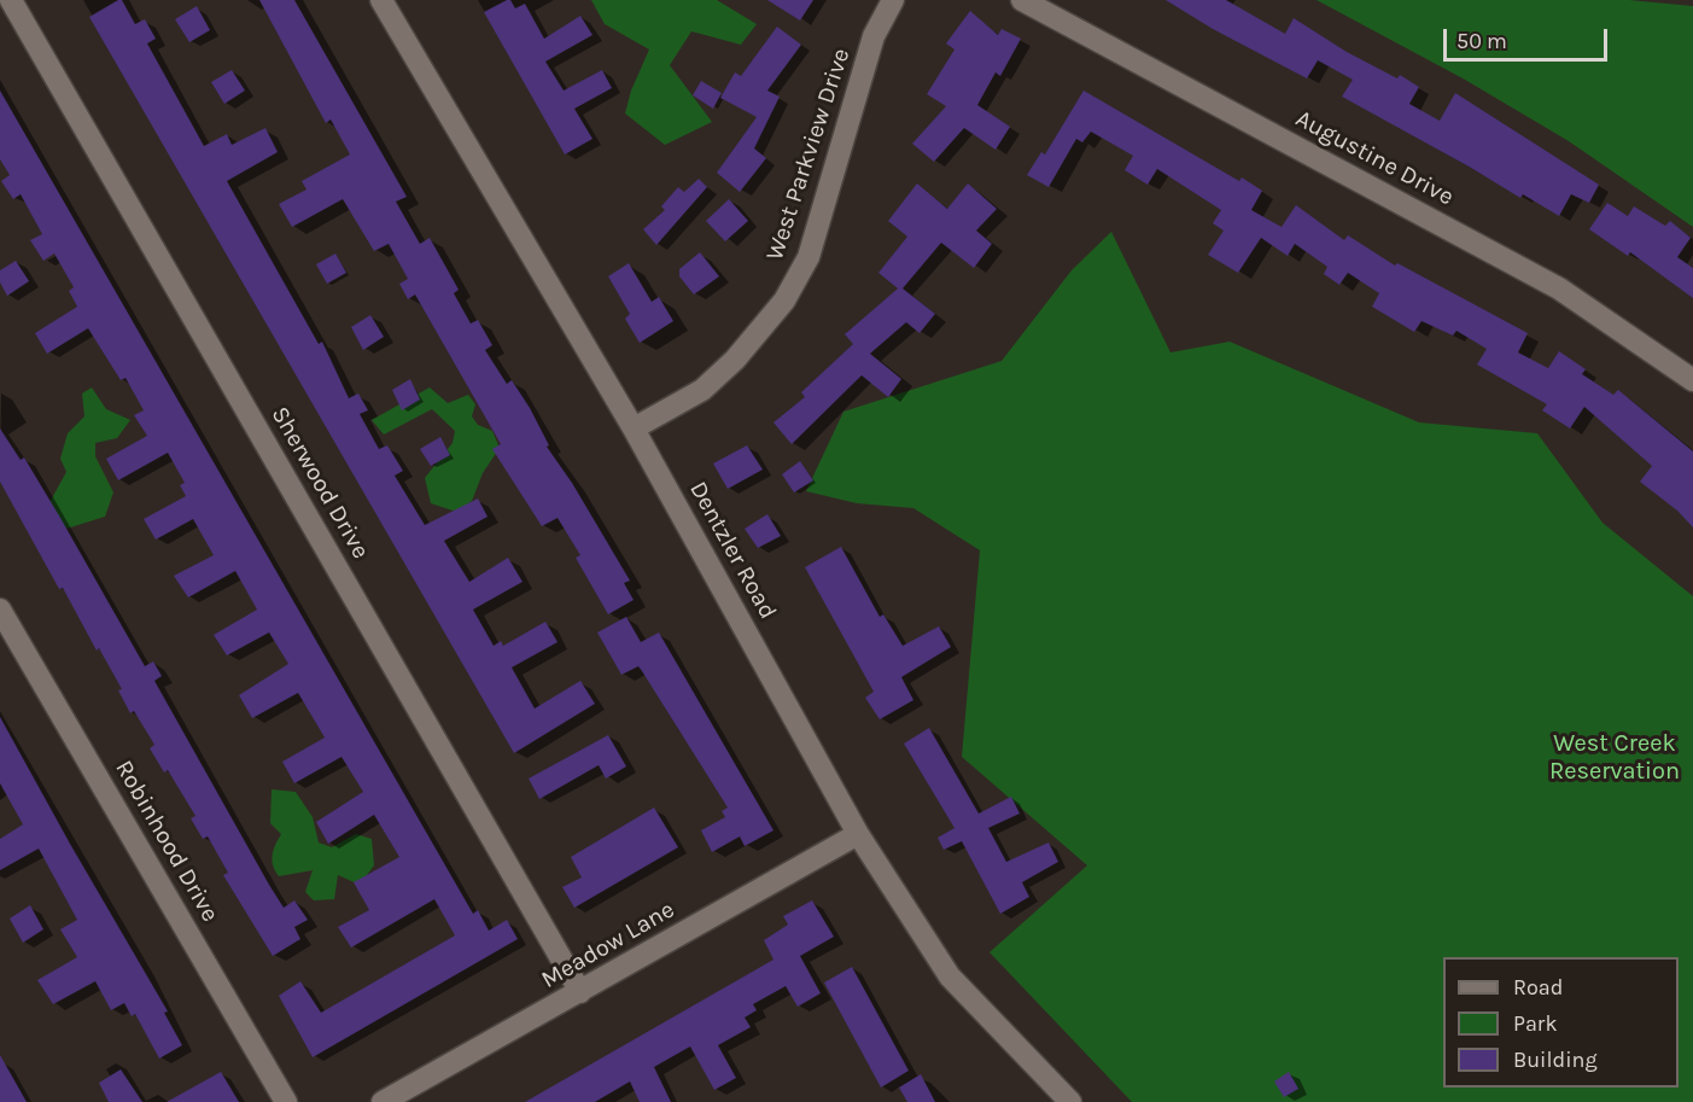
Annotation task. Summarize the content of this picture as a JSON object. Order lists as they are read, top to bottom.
{
  "streets": {
    "street": [
      "West Parkview Drive",
      "Augustine Drive",
      "Sherwood Drive",
      "Dentzler Road",
      "Robinhood Drive",
      "Meadow Lane"
    ]
  },
  "crossings": [
    ["West Parkview Drive", "Dentzler Road"],
    ["Sherwood Drive", "Meadow Lane"],
    ["Dentzler Road", "Meadow Lane"]
  ],
  "parks": ["West Creek Reservation"],
  "legend": ["Road", "Park", "Building"],
  "scale_bar": "50 m"
}
